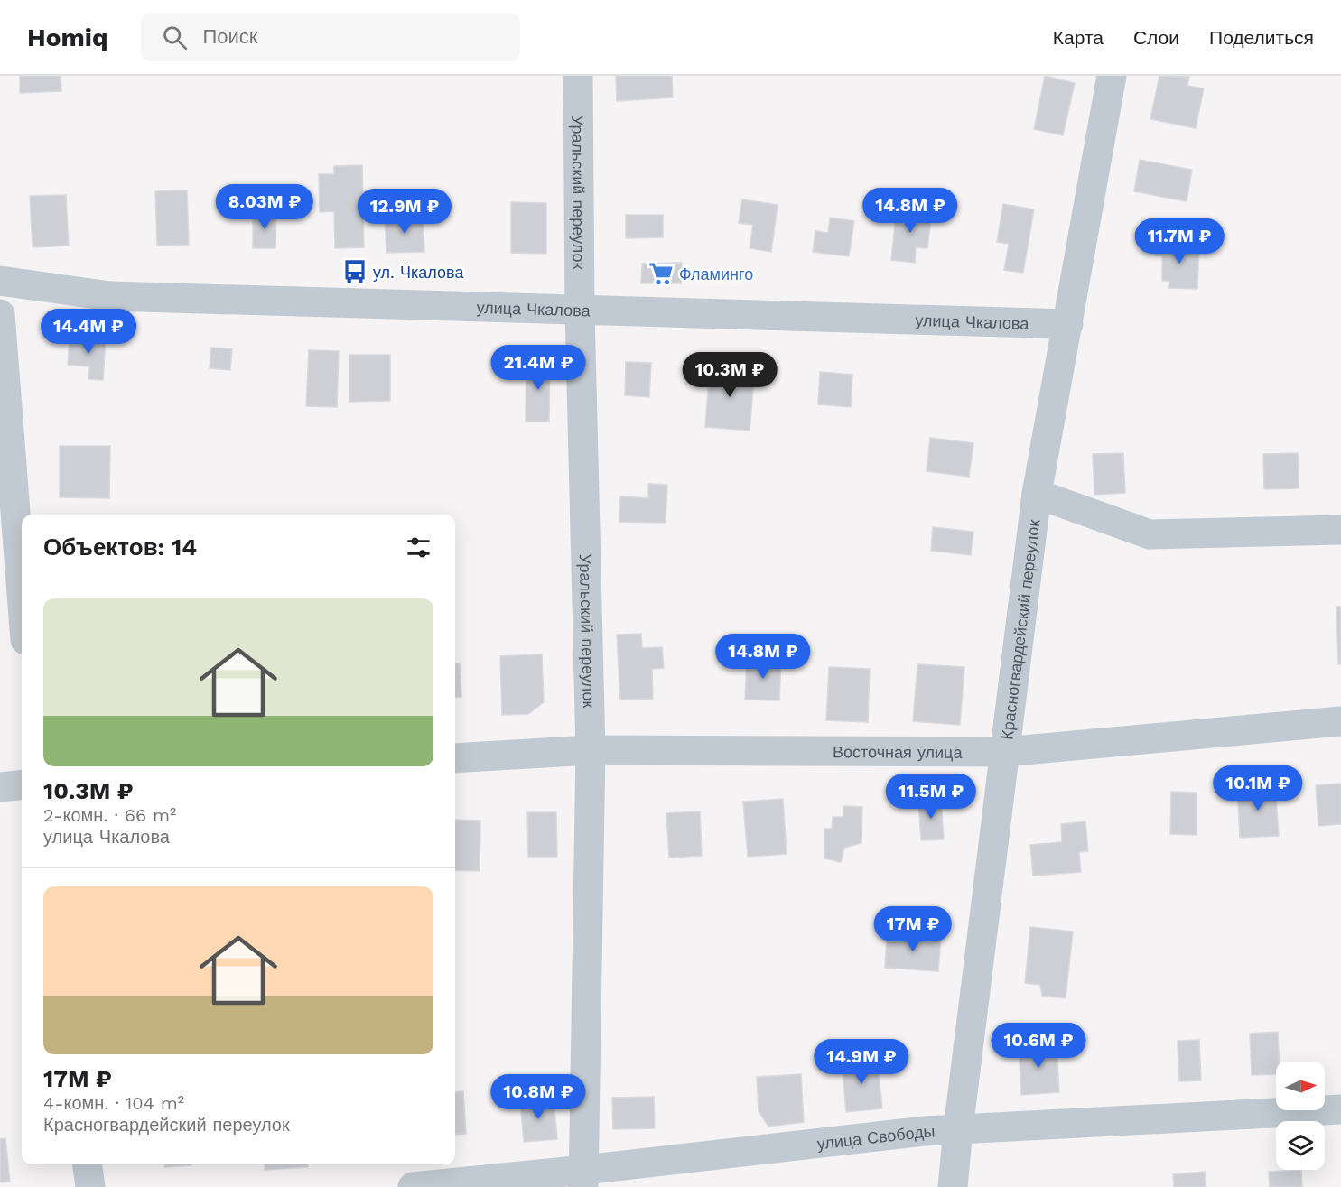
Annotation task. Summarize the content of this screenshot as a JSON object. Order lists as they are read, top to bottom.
{
  "streets": {
    "street": [
      "Уральский переулок",
      "улица Чкалова",
      "Красногвардейский переулок",
      "Восточная улица",
      "улица Свободы"
    ]
  },
  "crossings": [
    ["Уральский переулок", "улица Чкалова"],
    ["Уральский переулок", "Восточная улица"],
    ["Уральский переулок", "улица Свободы"],
    ["улица Чкалова", "Красногвардейский переулок"],
    ["Красногвардейский переулок", "Восточная улица"],
    ["Красногвардейский переулок", "улица Свободы"]
  ],
  "places": {
    "bus stop": ["ул. Чкалова"],
    "supermarket": ["Фламинго"]
  },
  "north": "right",
  "page": {
    "header": "Homiq",
    "search": "Поиск",
    "nav": ["Карта", "Слои", "Поделиться"],
    "price": [
      "8.03M ₽",
      "14.8M ₽",
      "12.9M ₽",
      "11.7M ₽",
      "14.4M ₽",
      "21.4M ₽",
      "10.3M ₽",
      "14.8M ₽",
      "10.1M ₽",
      "11.5M ₽",
      "17M ₽",
      "10.6M ₽",
      "14.9M ₽",
      "10.8M ₽"
    ],
    "heading": "Объектов: 14",
    "list": [
      {
        "name": "10.3M ₽",
        "note": "2-комн. · 66 m² · улица Чкалова"
      },
      {
        "name": "17M ₽",
        "note": "4-комн. · 104 m² · Красногвардейский переулок"
      }
    ]
  }
}
